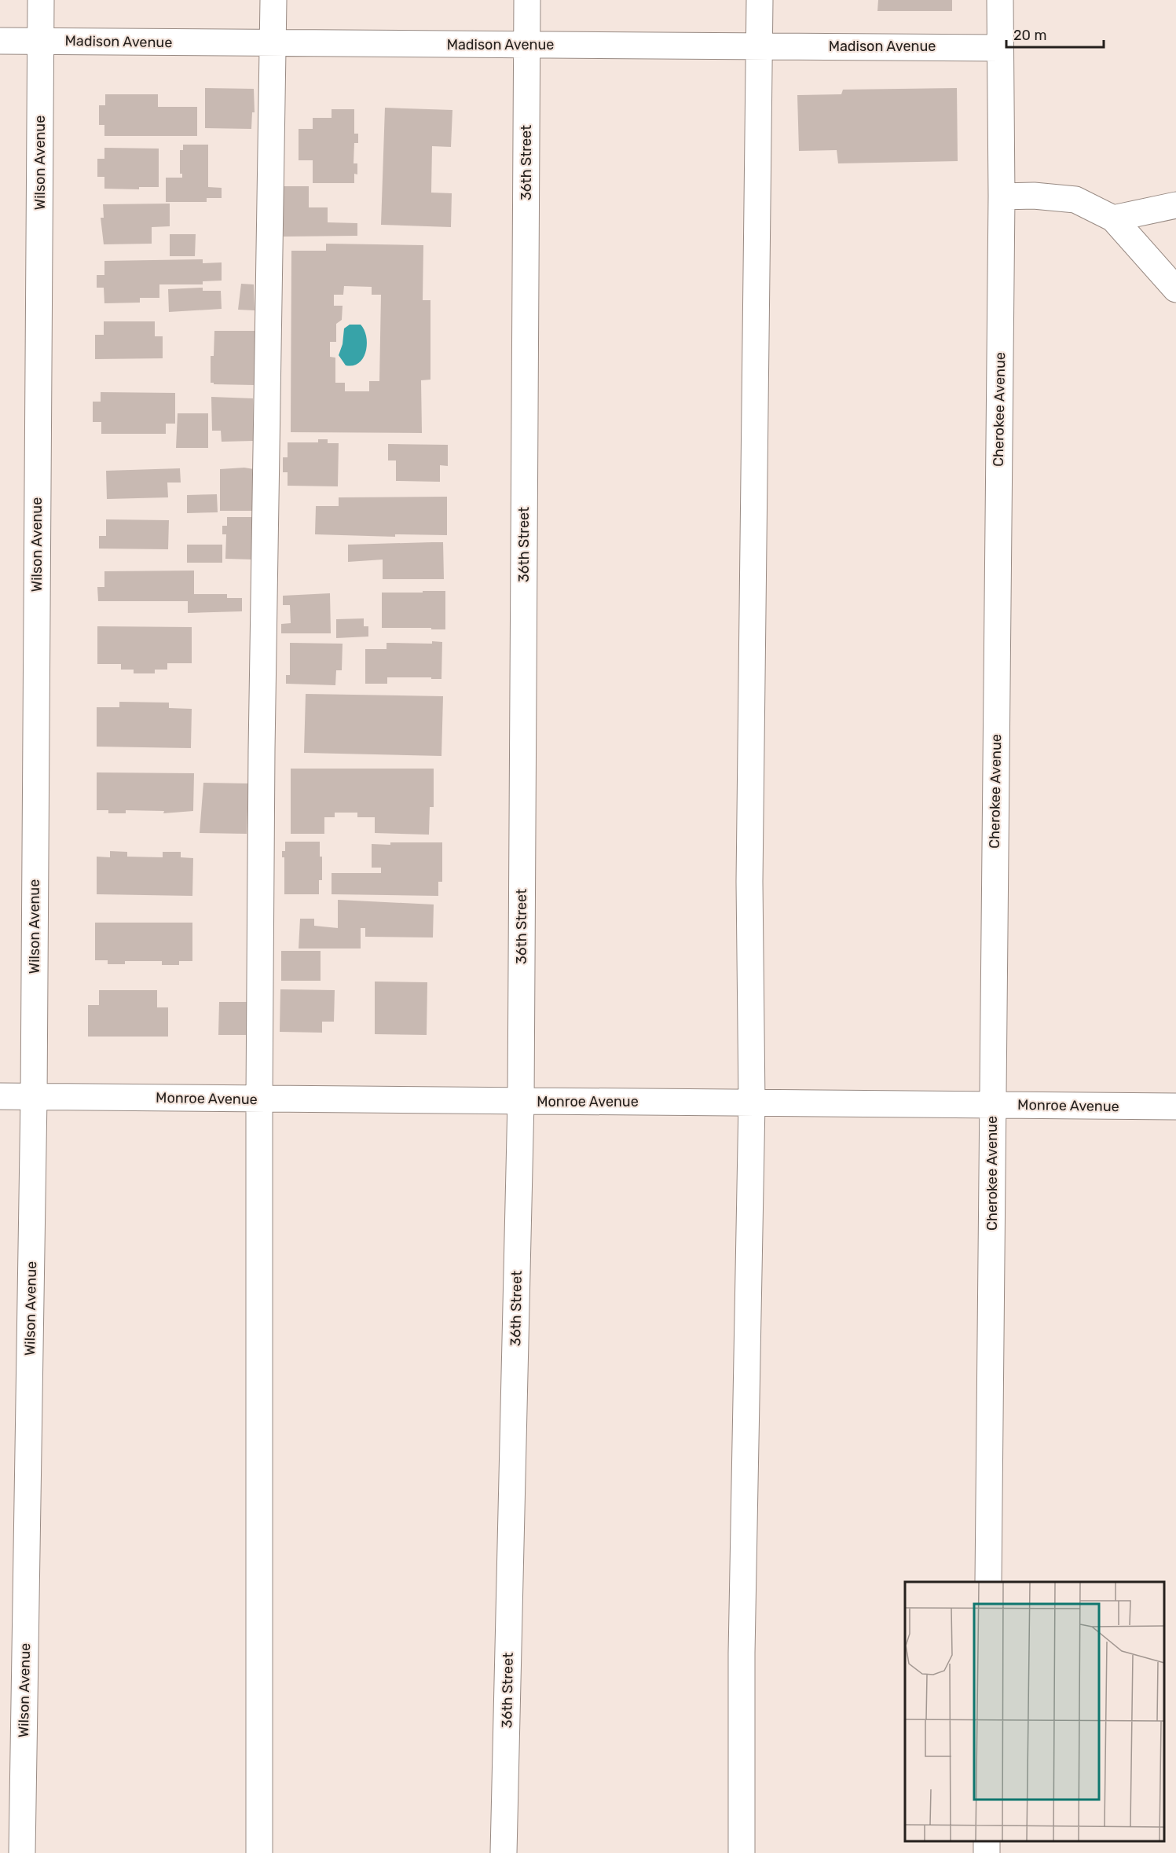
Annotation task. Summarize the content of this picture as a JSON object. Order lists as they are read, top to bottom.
{
  "streets": {
    "street": [
      "Madison Avenue",
      "Wilson Avenue",
      "36th Street",
      "Cherokee Avenue",
      "Monroe Avenue"
    ]
  },
  "crossings": [
    ["Madison Avenue", "Wilson Avenue"],
    ["Madison Avenue", "36th Street"],
    ["Madison Avenue", "Cherokee Avenue"],
    ["Wilson Avenue", "Monroe Avenue"],
    ["36th Street", "Monroe Avenue"],
    ["Cherokee Avenue", "Monroe Avenue"]
  ],
  "scale_bar": "20 m"
}
